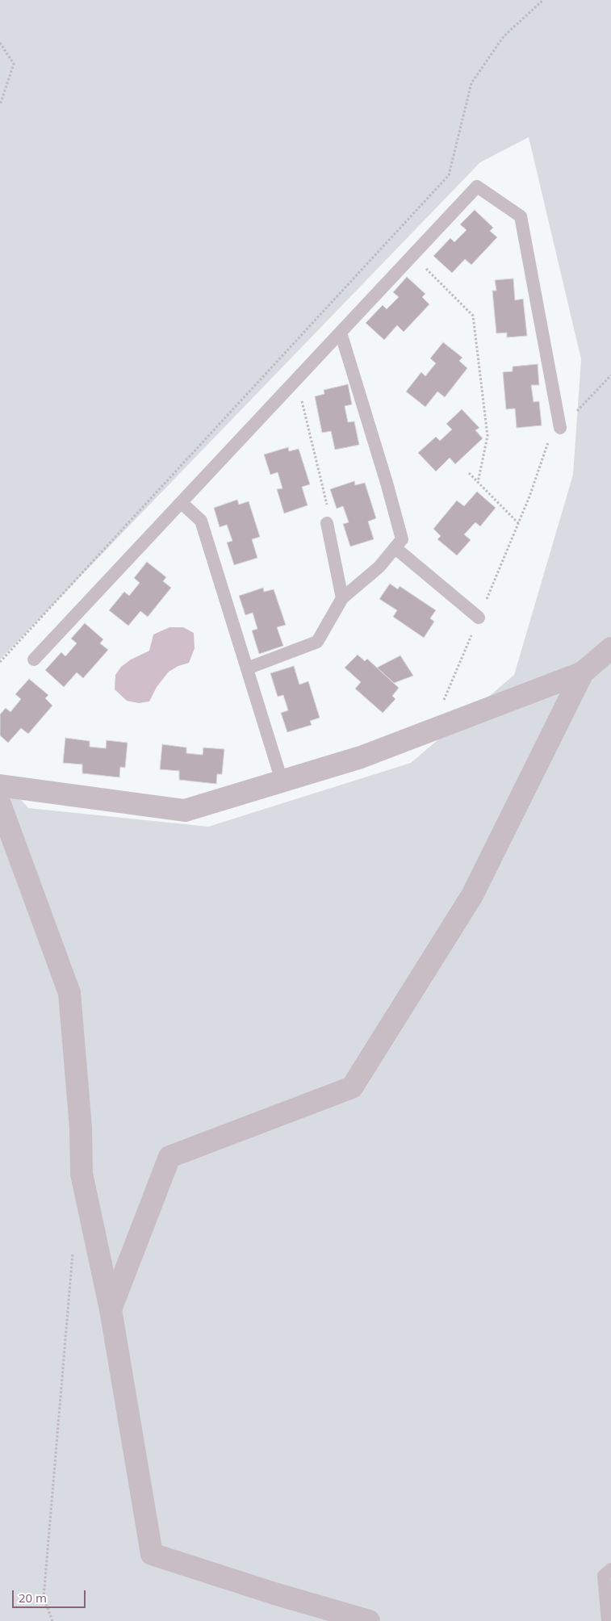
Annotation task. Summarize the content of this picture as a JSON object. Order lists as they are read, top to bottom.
{
  "scale_bar": "20 m"
}
